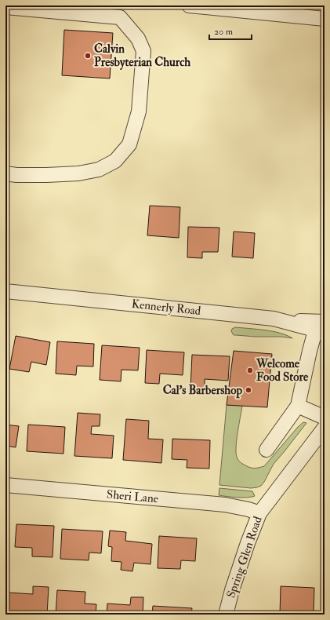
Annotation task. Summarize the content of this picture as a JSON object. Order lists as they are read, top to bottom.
{
  "streets": {
    "street": ["Kennerly Road", "Sheri Lane", "Spring Glen Road"]
  },
  "crossings": [
    ["Sheri Lane", "Spring Glen Road"]
  ],
  "places": ["Calvin Presbyterian Church", "Welcome Food Store", "Cal's Barbershop"],
  "scale_bar": "20 m"
}
